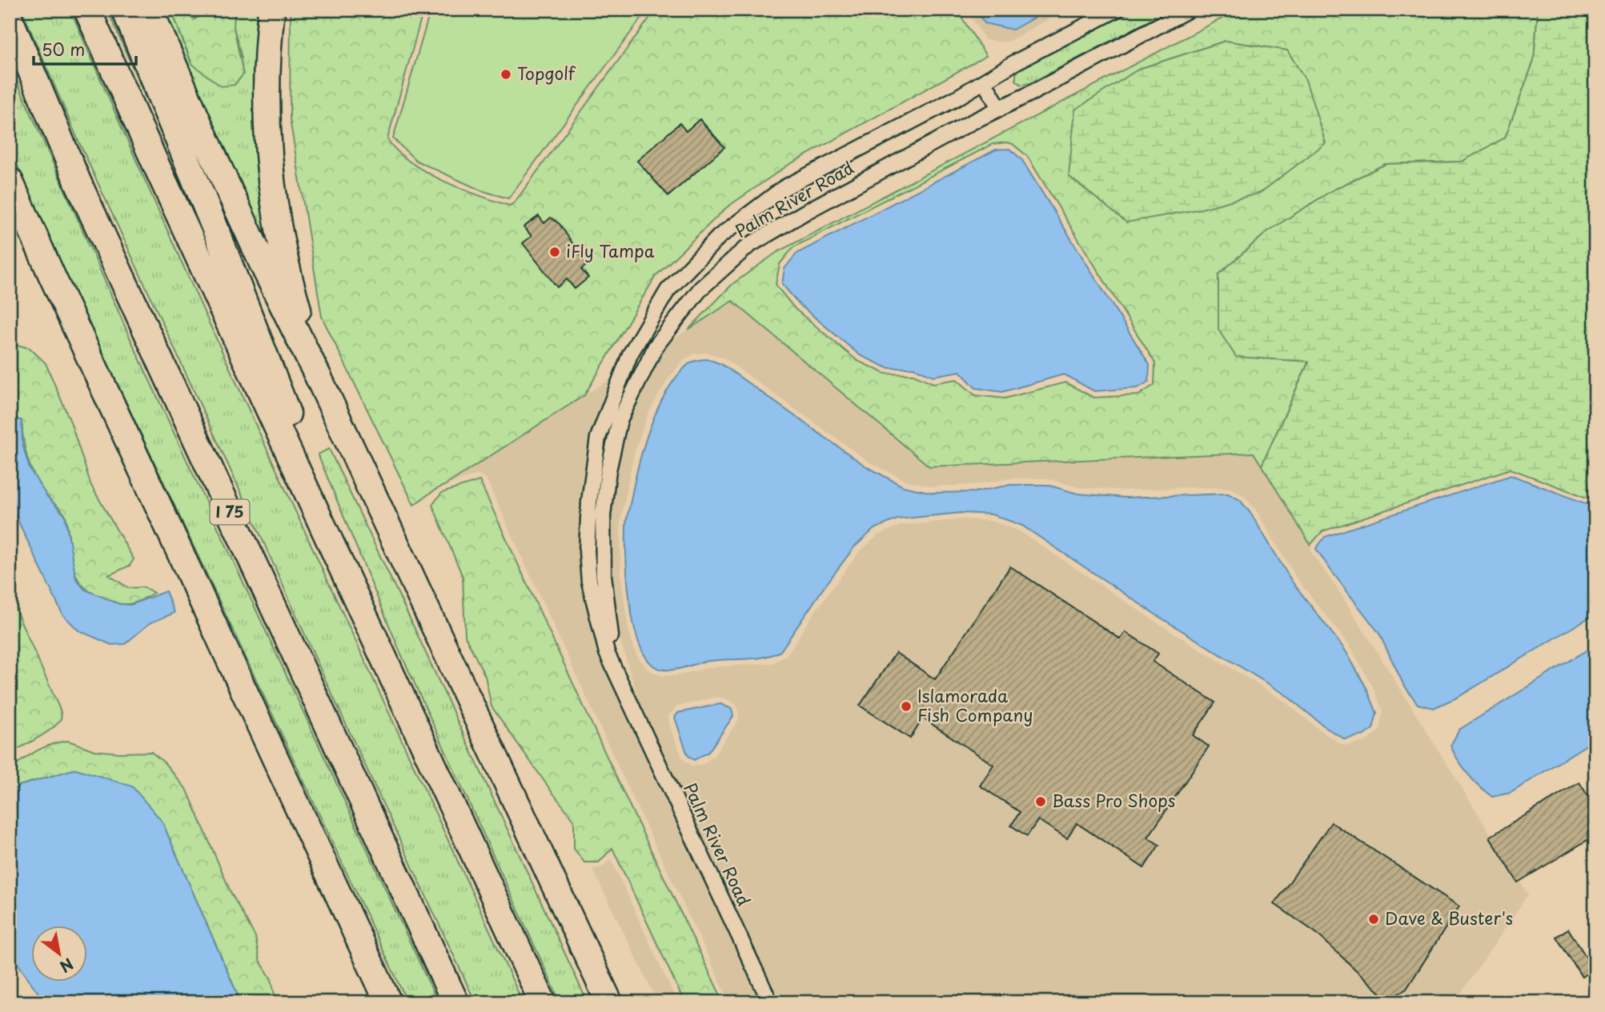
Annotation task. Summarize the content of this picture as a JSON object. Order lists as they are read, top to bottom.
{
  "streets": {
    "highway": ["I 75"],
    "street": ["Palm River Road"]
  },
  "places": [
    "Topgolf",
    "iFly Tampa",
    "Islamorada Fish Company",
    "Bass Pro Shops",
    "Dave & Buster's"
  ],
  "scale_bar": "50 m",
  "north": "bottom right"
}
